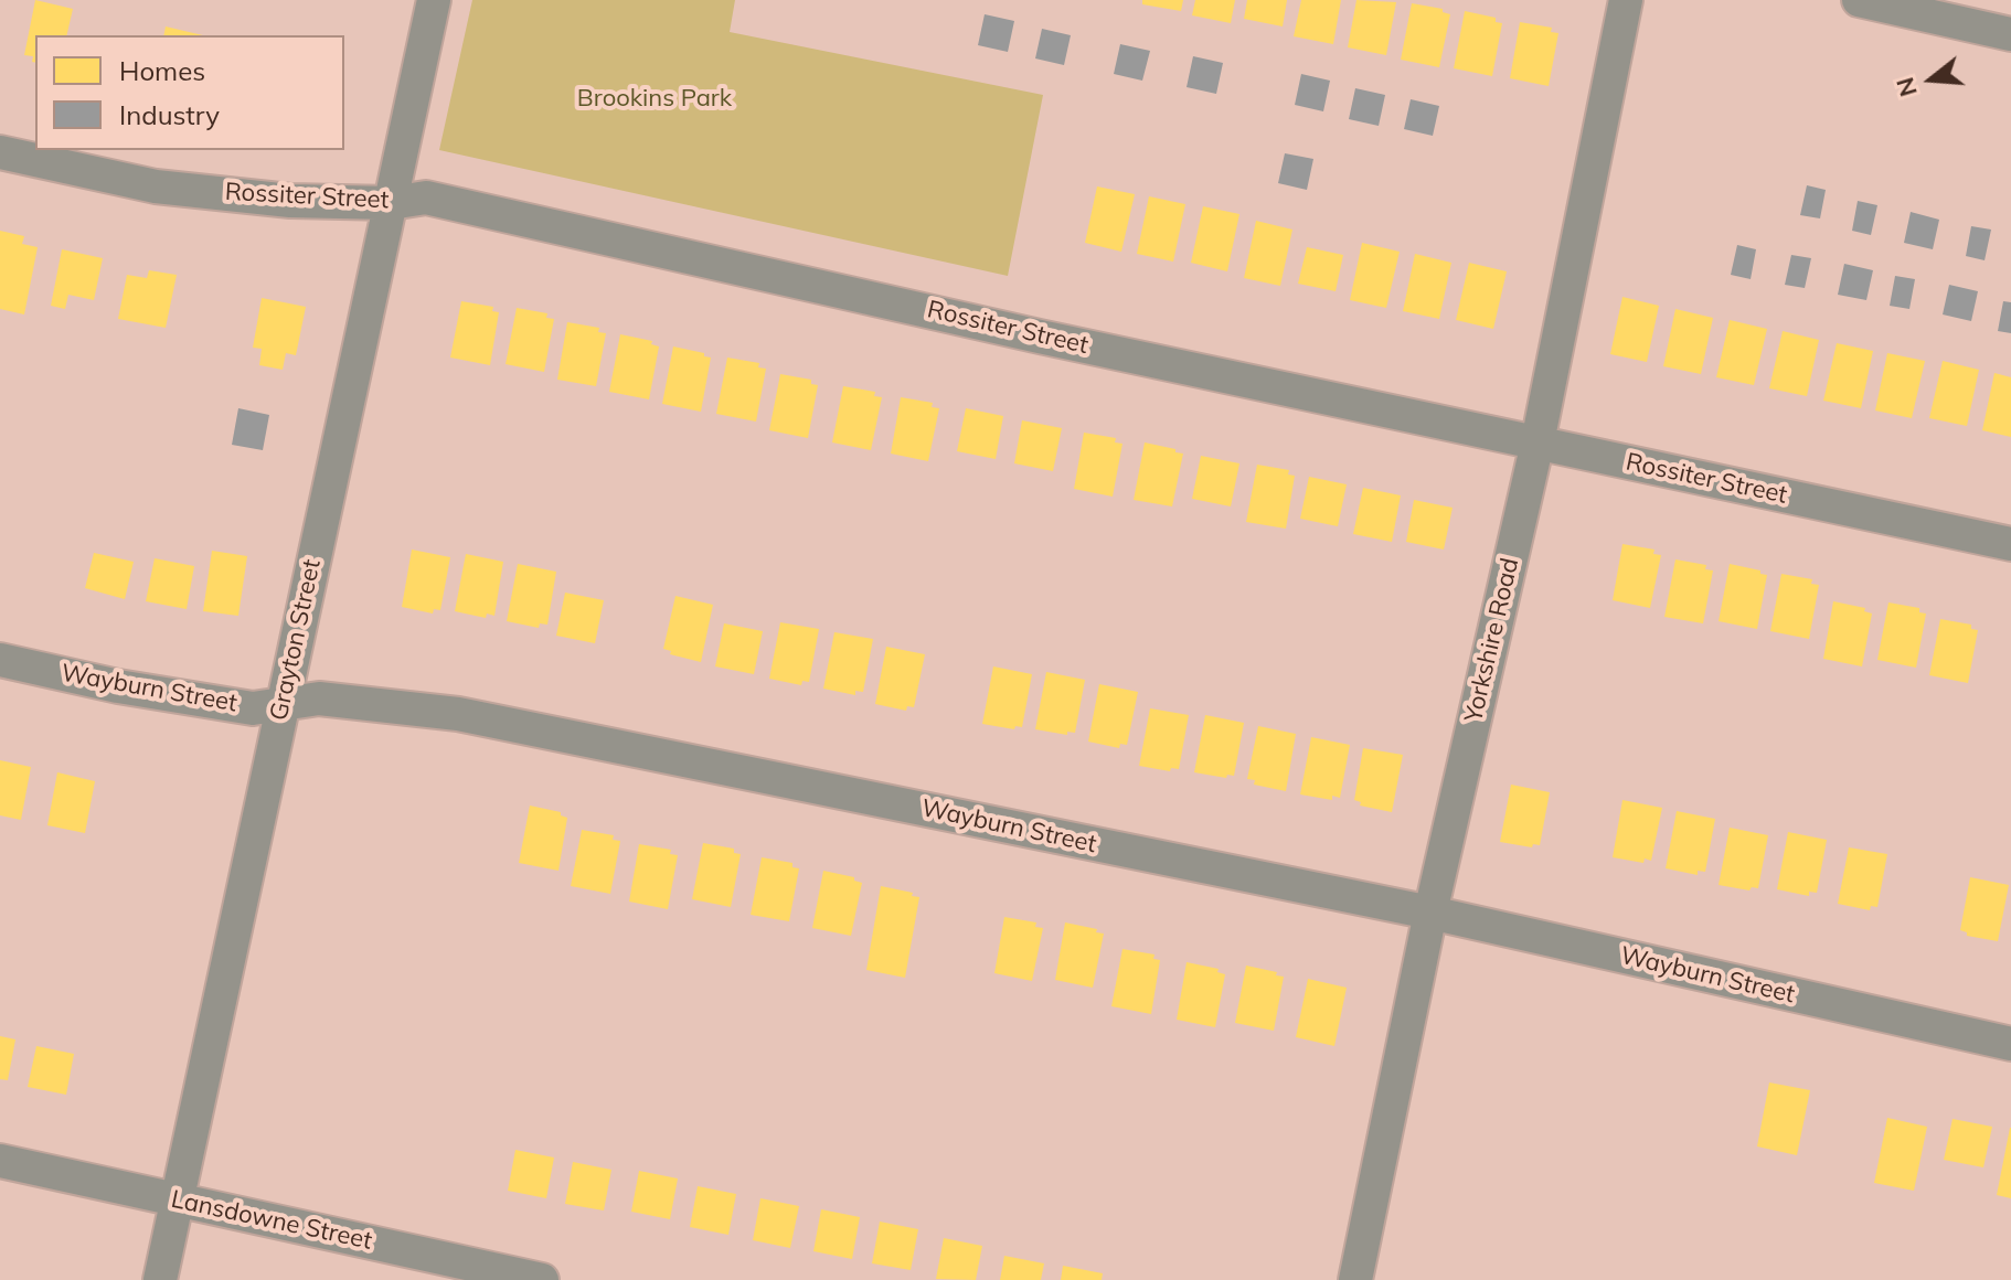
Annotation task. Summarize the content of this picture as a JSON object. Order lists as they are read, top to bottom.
{
  "streets": {
    "street": [
      "Rossiter Street",
      "Grayton Street",
      "Yorkshire Road",
      "Wayburn Street",
      "Lansdowne Street"
    ]
  },
  "crossings": [
    ["Rossiter Street", "Grayton Street"],
    ["Rossiter Street", "Yorkshire Road"],
    ["Grayton Street", "Wayburn Street"],
    ["Grayton Street", "Lansdowne Street"],
    ["Yorkshire Road", "Wayburn Street"]
  ],
  "parks": ["Brookins Park"],
  "legend": ["Homes", "Industry"],
  "north": "left"
}
